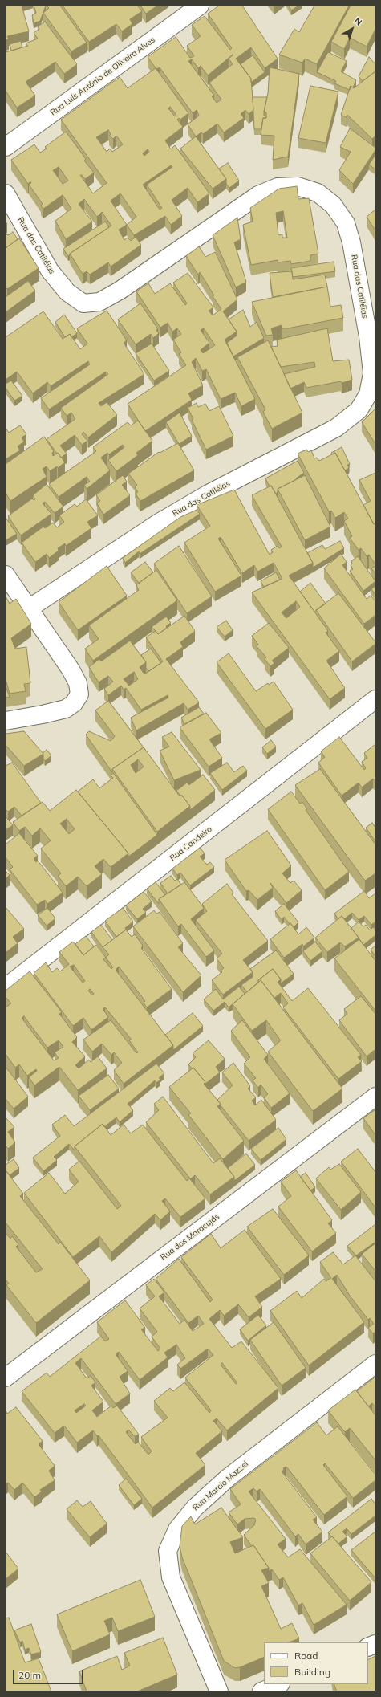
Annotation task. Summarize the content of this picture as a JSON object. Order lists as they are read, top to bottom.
{
  "streets": {
    "street": [
      "Rua Luís Antônio de Oliveira Alves",
      "Rua das Catiléias",
      "Rua Candeiro",
      "Rua dos Maracujás",
      "Rua Marcio Mazzei"
    ]
  },
  "legend": ["Road", "Building"],
  "scale_bar": "20 m",
  "north": "top right"
}
